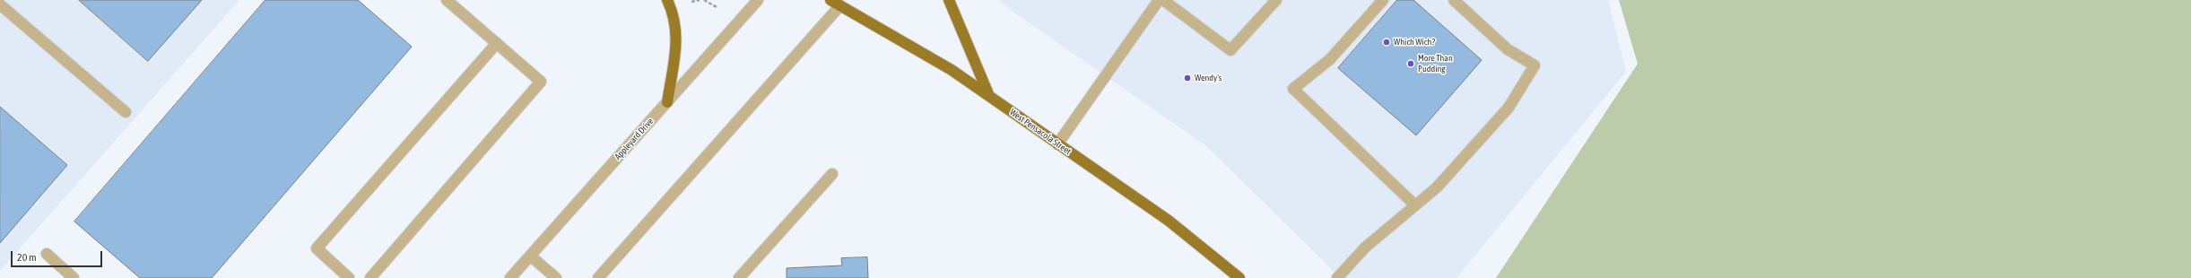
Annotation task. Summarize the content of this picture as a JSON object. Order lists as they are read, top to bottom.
{
  "streets": {
    "main road": ["West Pensacola Street"],
    "street": ["Appleyard Drive"]
  },
  "places": ["Which Wich?", "More Than Pudding", "Wendy's"],
  "scale_bar": "20 m"
}
